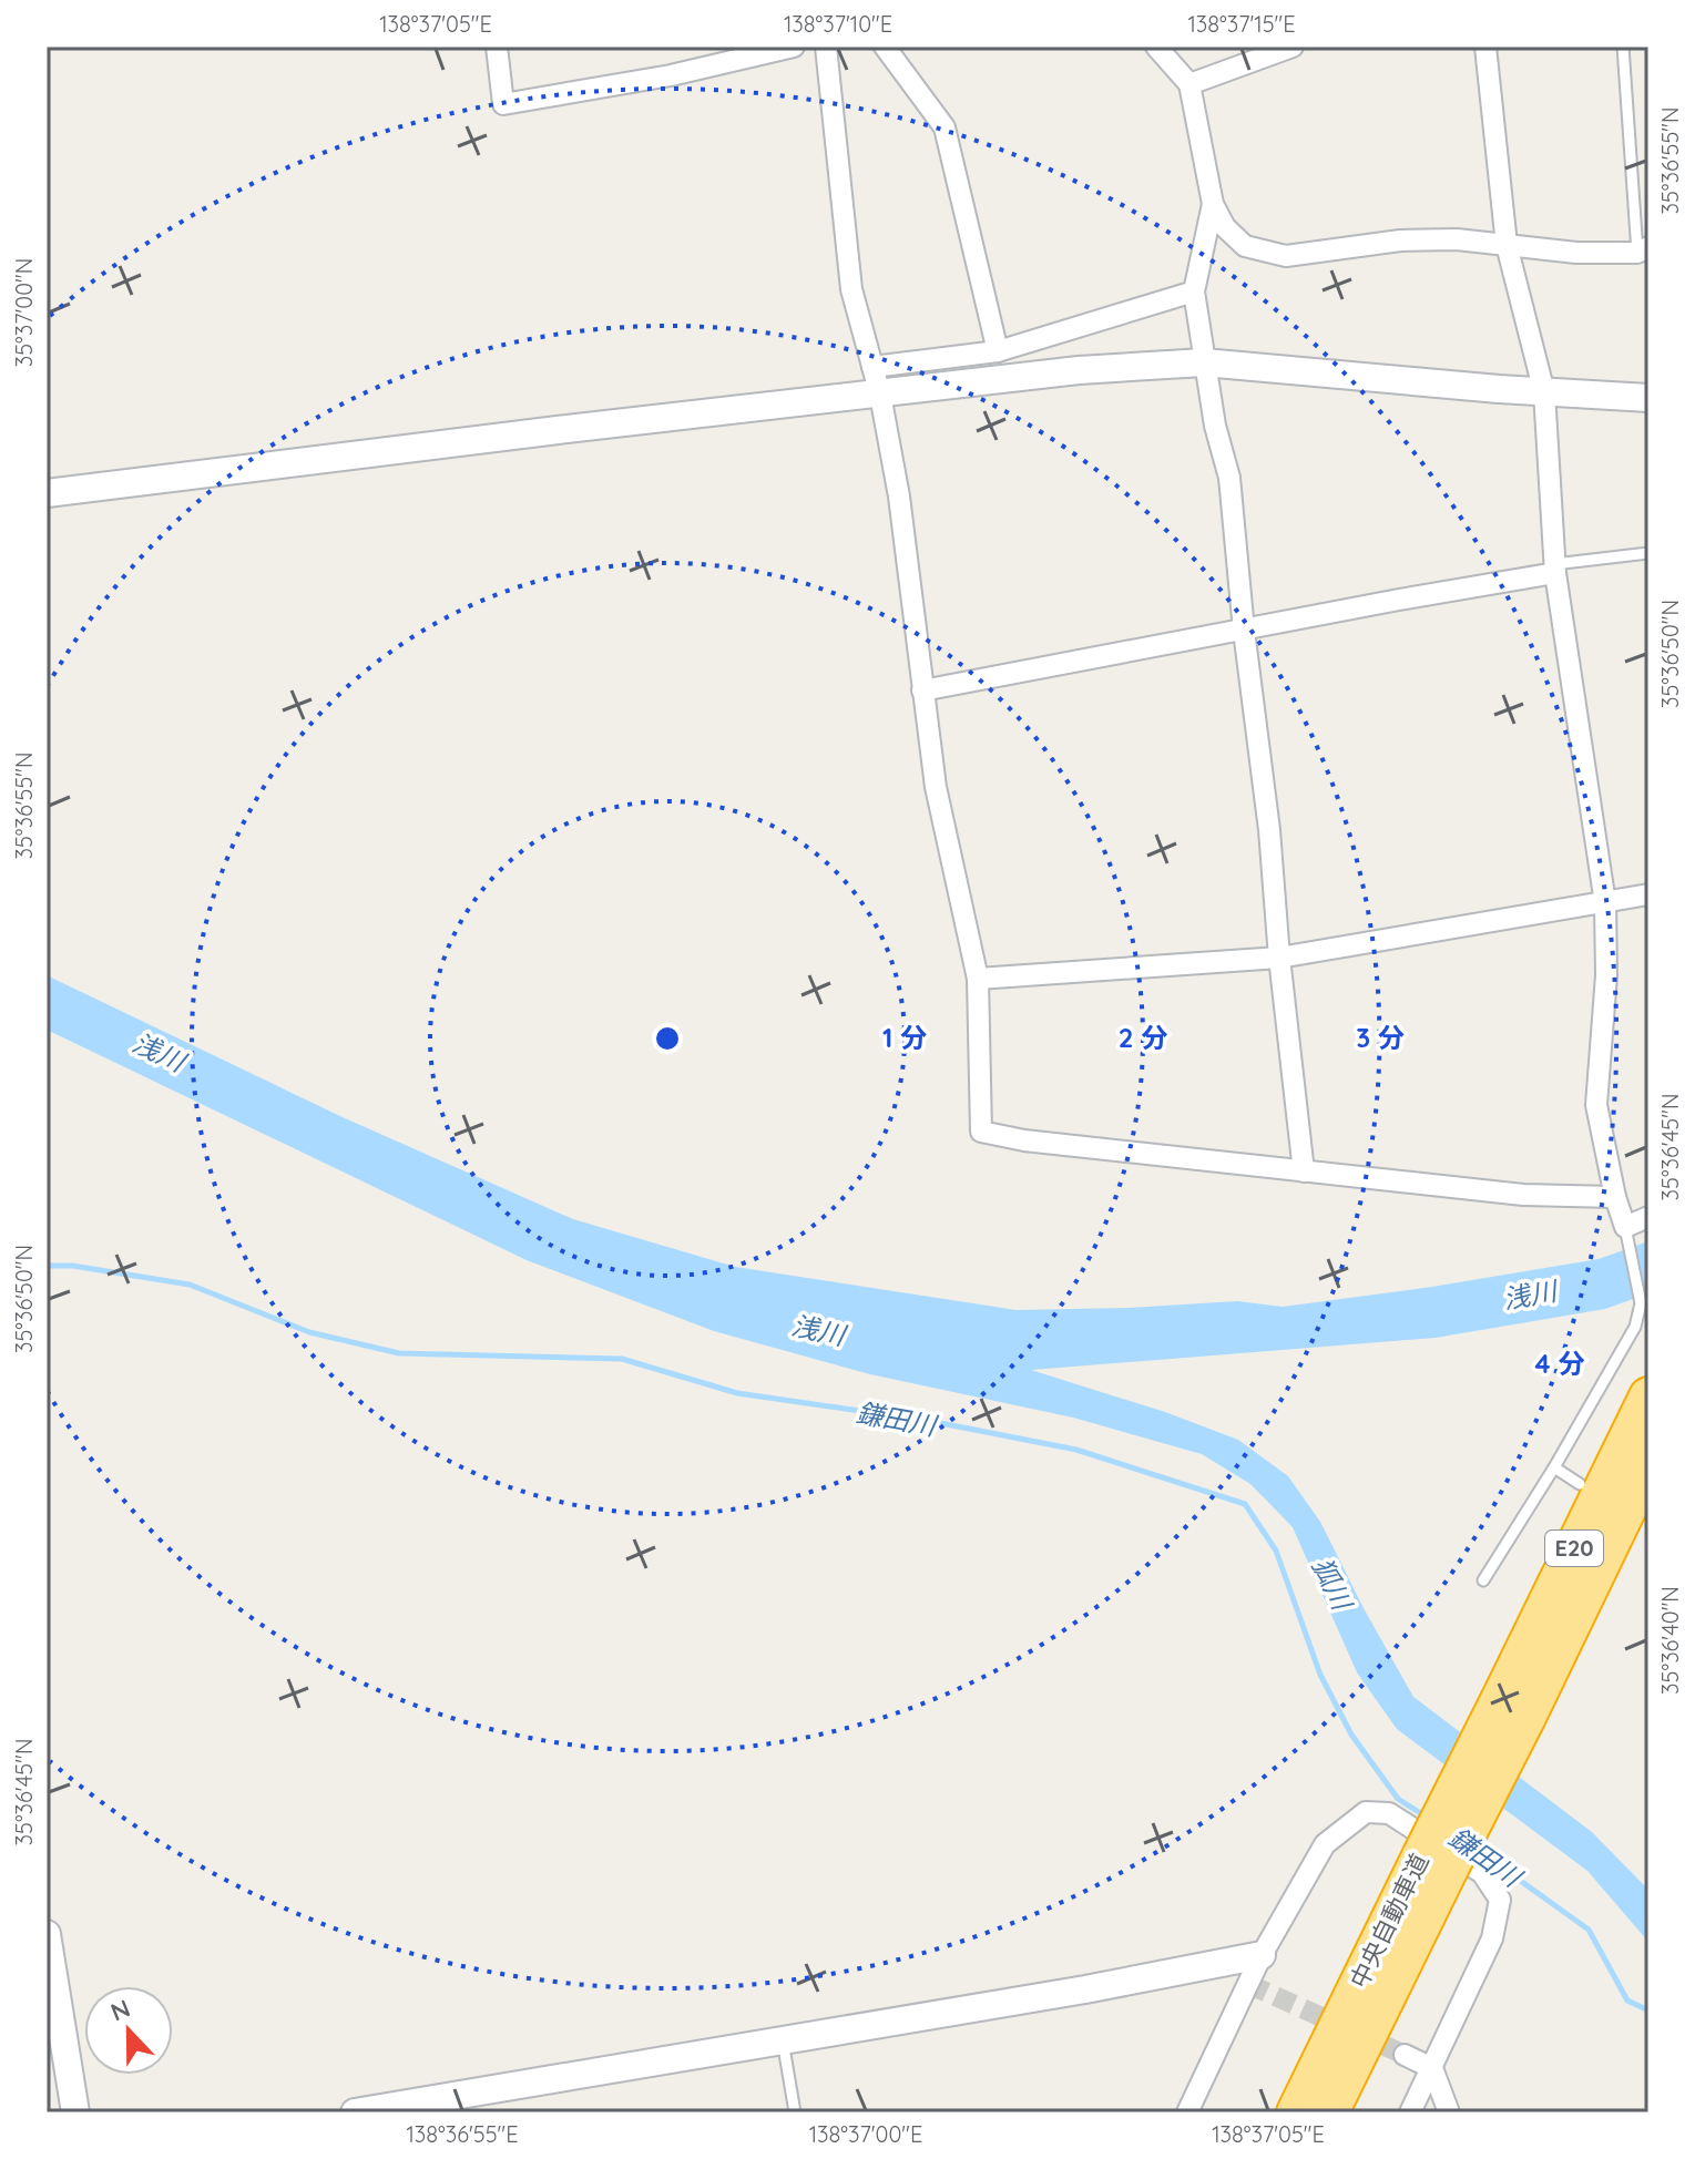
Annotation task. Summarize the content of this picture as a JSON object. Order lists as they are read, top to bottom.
{
  "streets": {
    "highway": ["E20", "中央自動車道"]
  },
  "water": ["浅川", "鎌田川", "狐川"],
  "north": "top",
  "coordinates": [
    "138°37'05\"E",
    "138°37'10\"E",
    "138°37'15\"E",
    "35°36'55\"N",
    "35°37'00\"N",
    "35°36'50\"N",
    "35°36'45\"N",
    "35°36'40\"N",
    "138°36'55\"E",
    "138°37'00\"E"
  ],
  "rings": [
    "1 分",
    "2 分",
    "3 分",
    "4 分"
  ]
}
